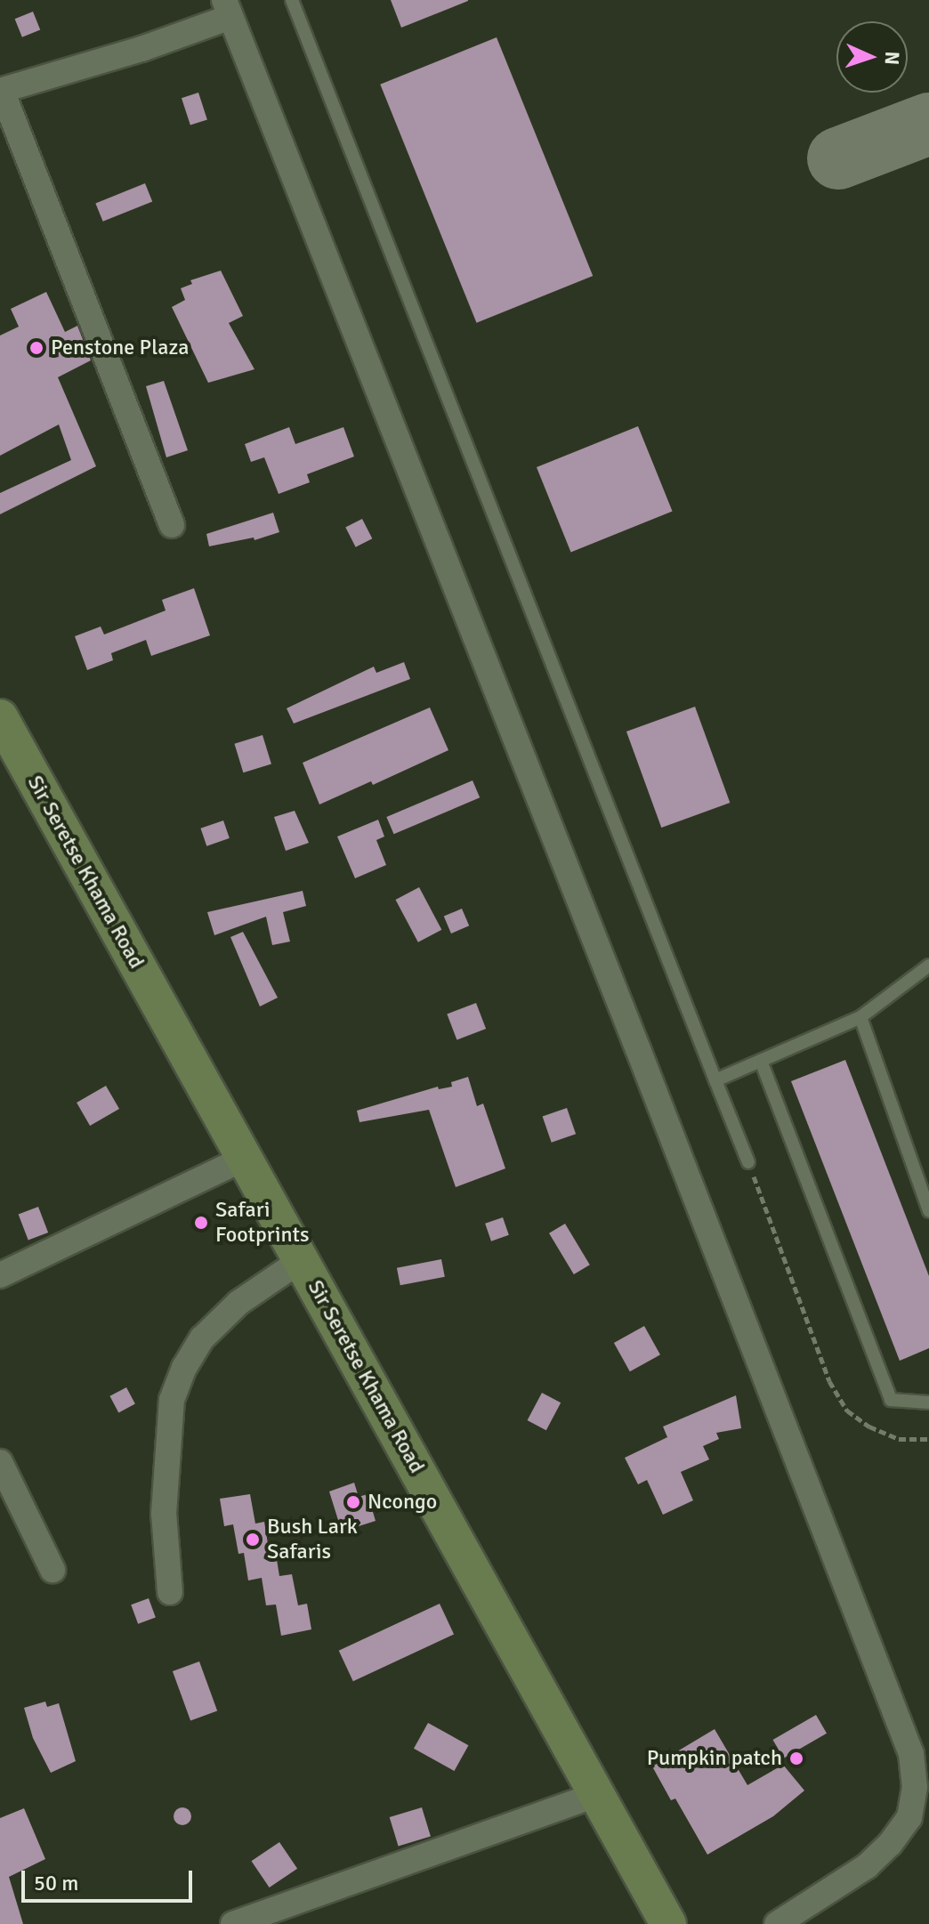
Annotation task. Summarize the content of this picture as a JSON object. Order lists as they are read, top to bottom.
{
  "streets": {
    "main road": ["Sir Seretse Khama Road"]
  },
  "places": [
    "Penstone Plaza",
    "Safari Footprints",
    "Ncongo",
    "Bush Lark Safaris",
    "Pumpkin patch"
  ],
  "scale_bar": "50 m",
  "north": "right"
}
